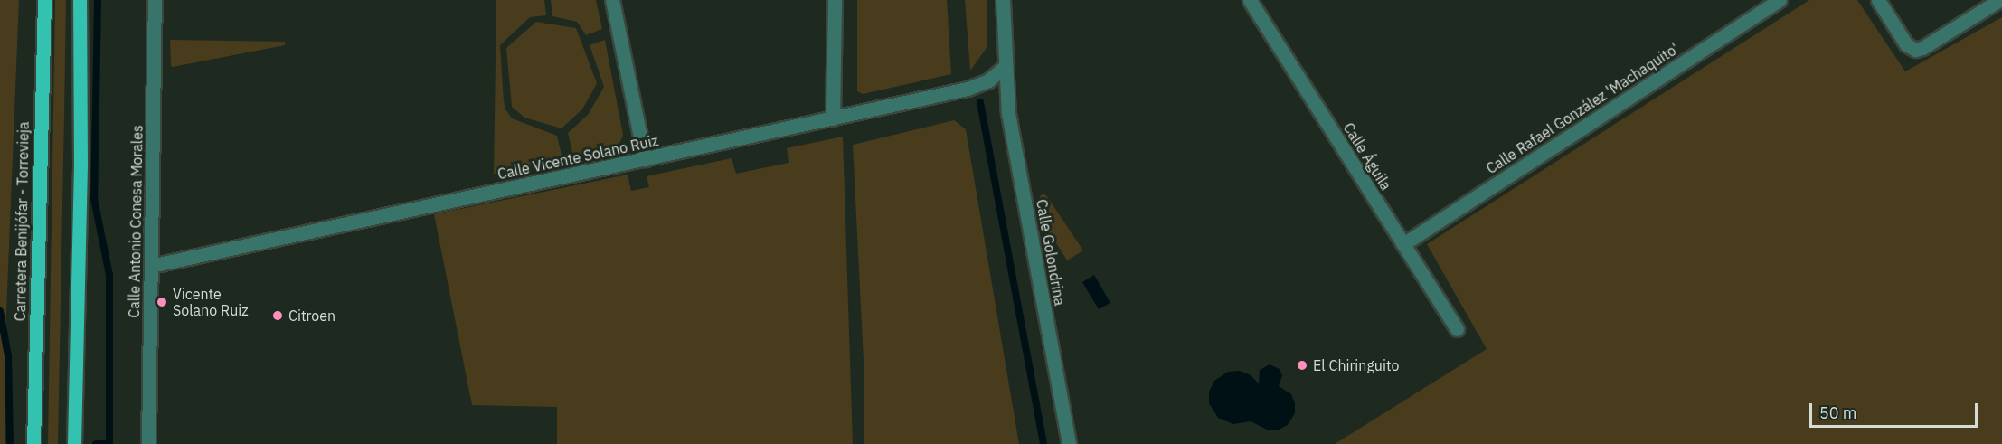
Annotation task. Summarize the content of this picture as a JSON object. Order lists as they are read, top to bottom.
{
  "streets": {
    "main road": ["Carretera Benijófar - Torrevieja"],
    "street": [
      "Calle Rafael González 'Machaquito'",
      "Calle Águila",
      "Calle Vicente Solano Ruiz",
      "Calle Antonio Conesa Morales",
      "Calle Golondrina"
    ]
  },
  "crossings": [
    ["Calle Rafael González 'Machaquito'", "Calle Águila"],
    ["Calle Vicente Solano Ruiz", "Calle Antonio Conesa Morales"],
    ["Calle Vicente Solano Ruiz", "Calle Golondrina"]
  ],
  "places": ["Vicente Solano Ruiz", "Citroen", "El Chiringuito"],
  "scale_bar": "50 m"
}
